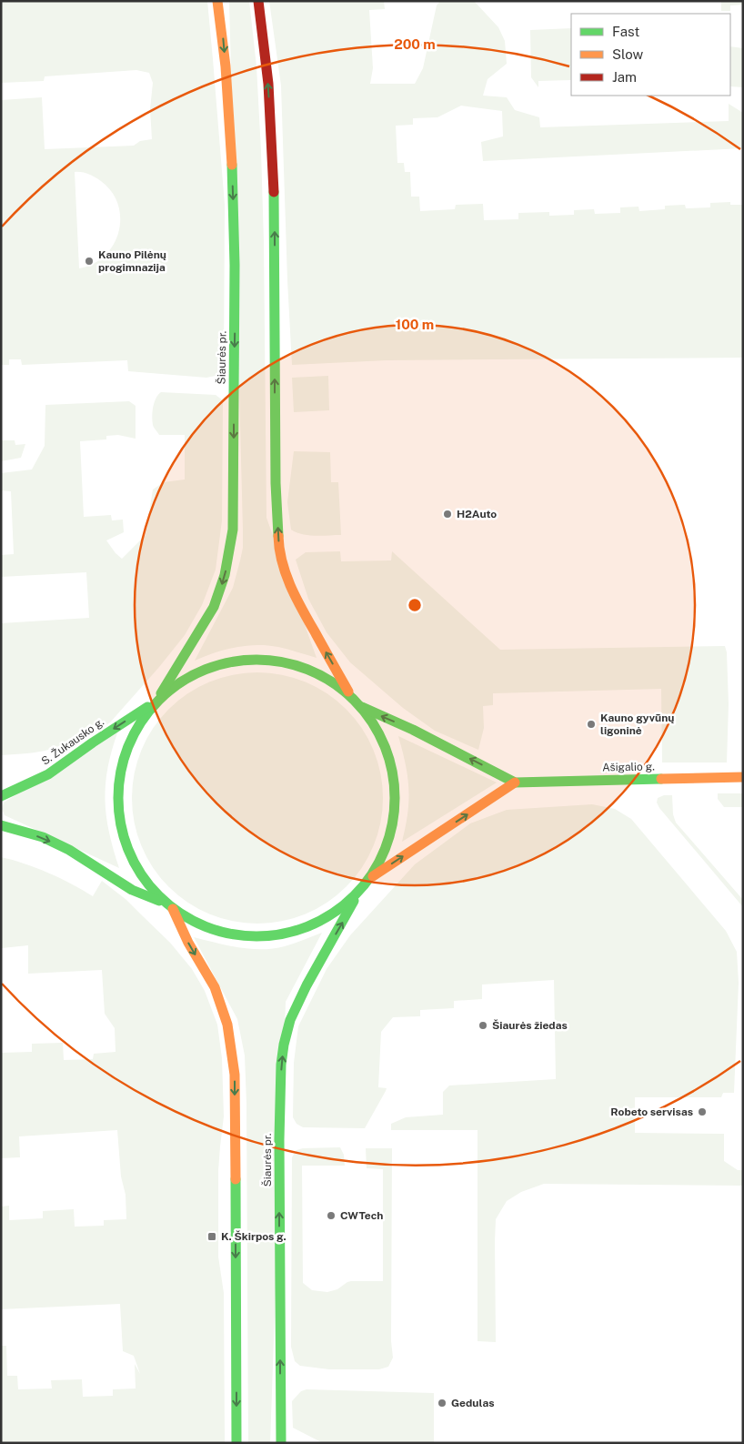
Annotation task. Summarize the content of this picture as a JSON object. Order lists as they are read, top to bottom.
{
  "streets": {
    "main road": ["Šiaurės pr.", "S. Žukausko g.", "Ašigalio g."]
  },
  "crossings": [
    ["Šiaurės pr.", "S. Žukausko g."]
  ],
  "one_way": ["S. Žukausko g.", "Ašigalio g."],
  "places": {
    "other": [
      "Kauno Pilėnų progimnazija",
      "H2Auto",
      "Kauno gyvūnų ligoninė",
      "Šiaurės žiedas",
      "Robeto servisas",
      "CWTech",
      "Gedulas"
    ],
    "transit": ["K. Škirpos g."]
  },
  "legend": ["Fast", "Slow", "Jam"],
  "rings": ["200 m", "100 m"]
}
